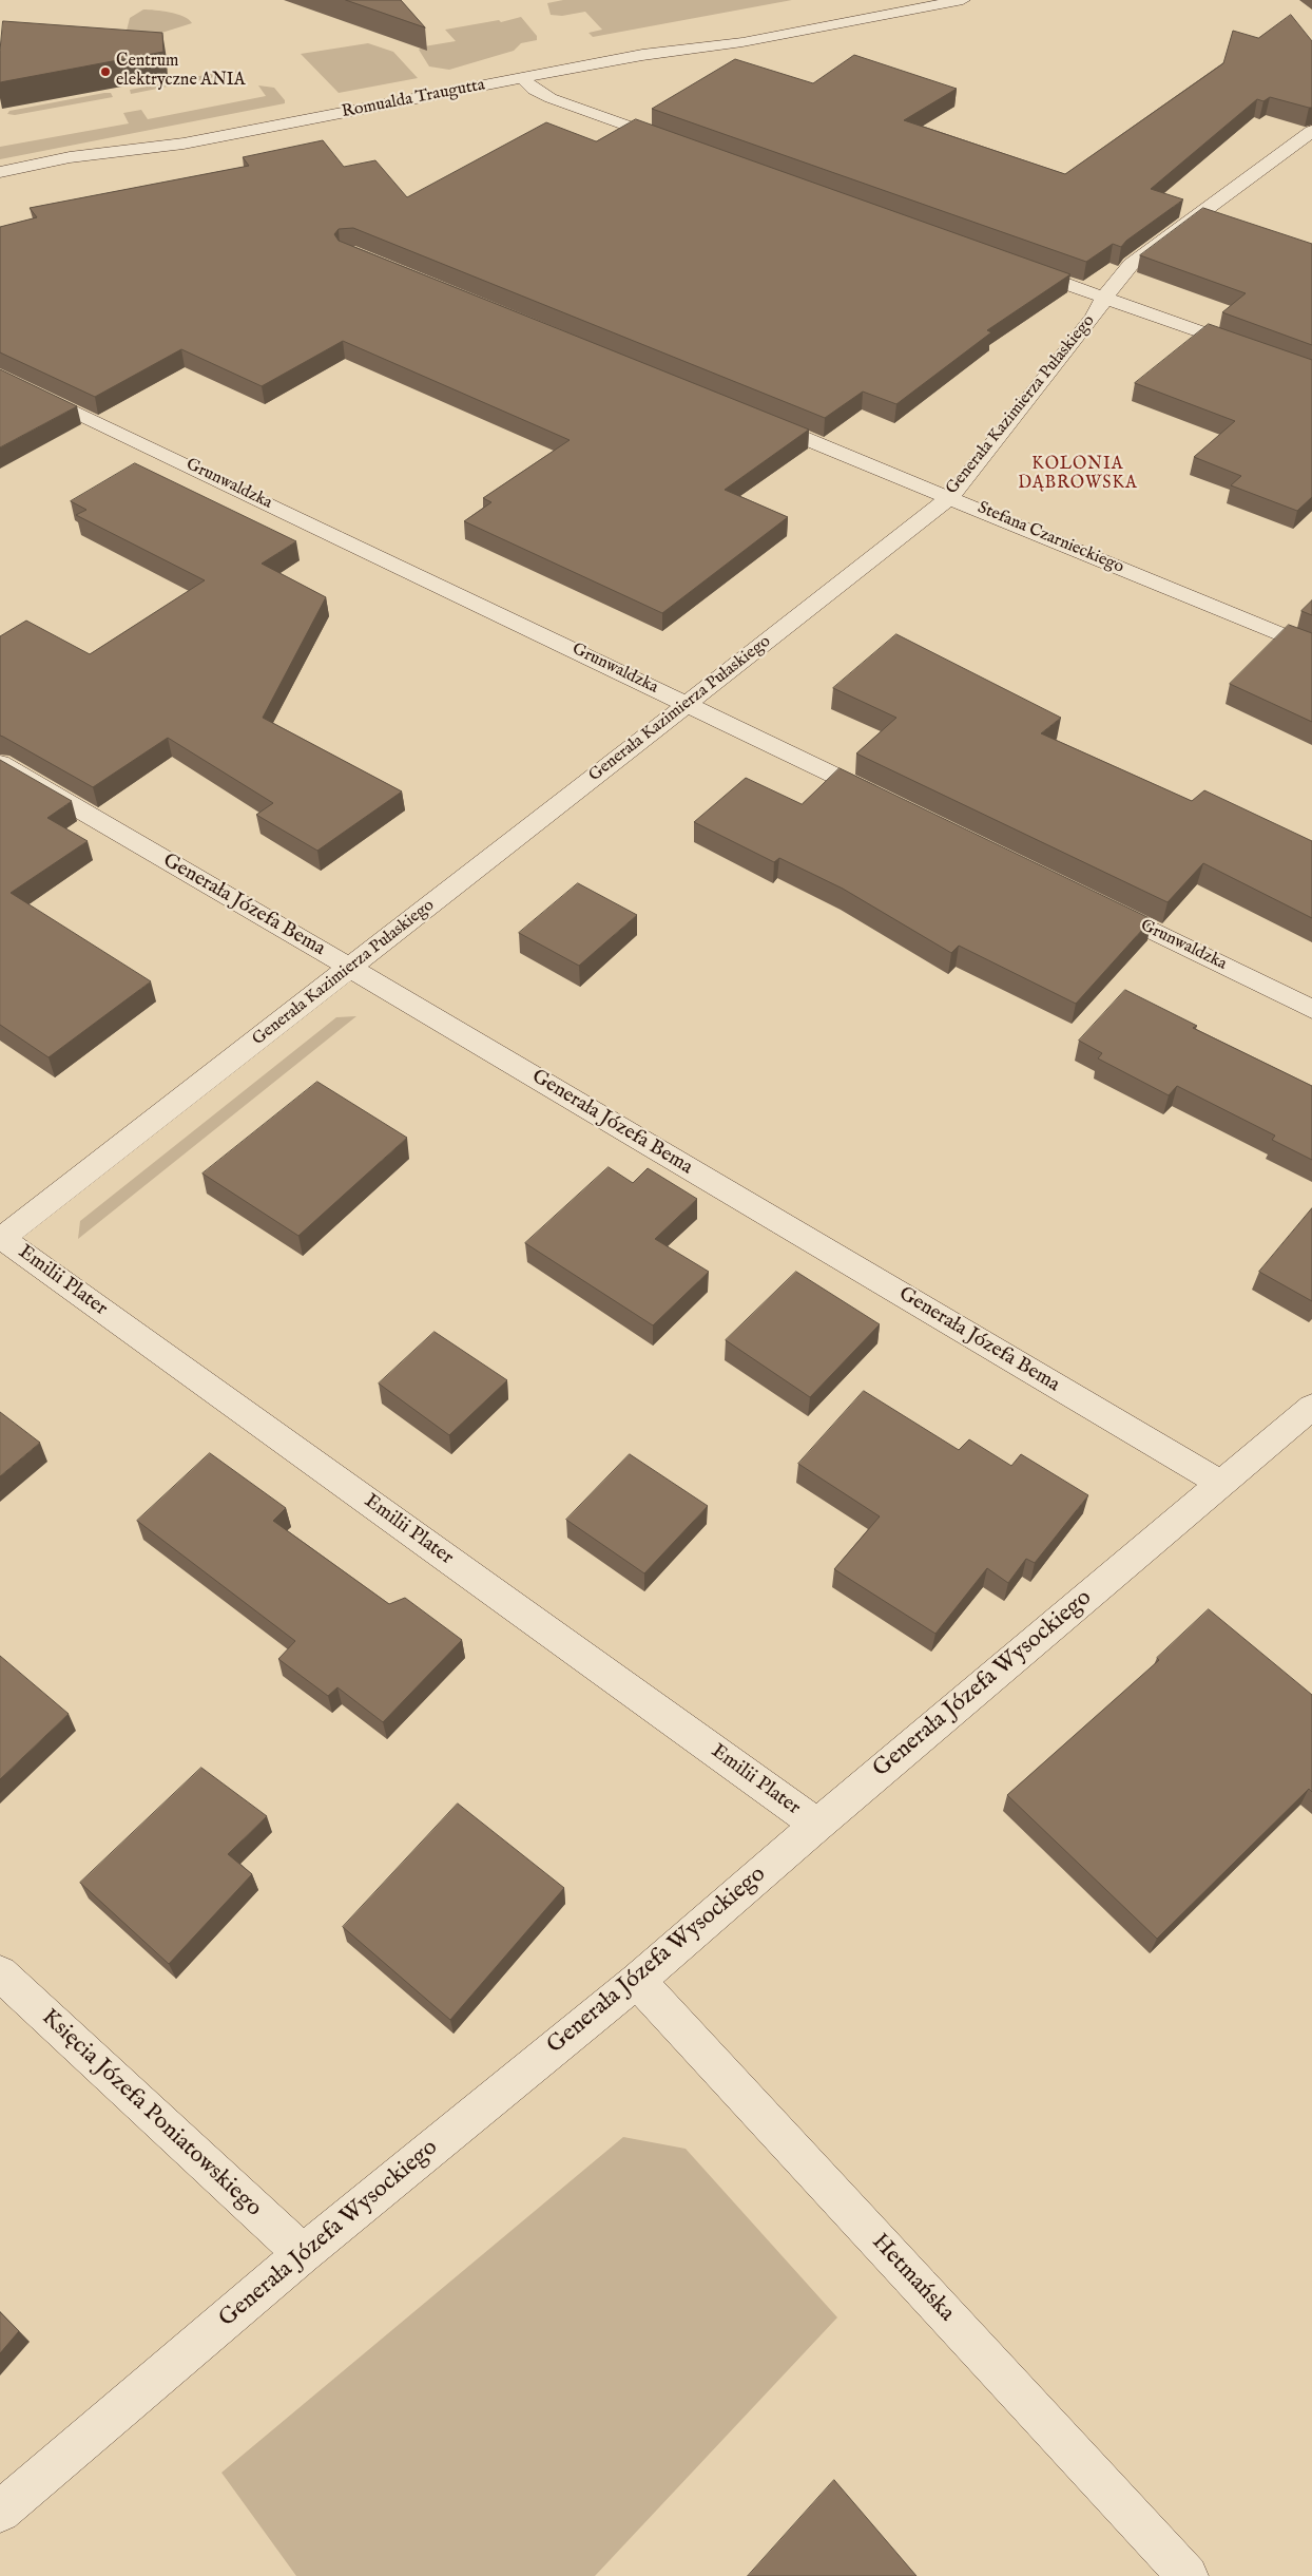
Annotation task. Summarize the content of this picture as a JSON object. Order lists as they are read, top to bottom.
{
  "streets": {
    "street": [
      "Romualda Traugutta",
      "Generała Kazimierza Pułaskiego",
      "Grunwaldzka",
      "Stefana Czarnieckiego",
      "Generała Józefa Bema",
      "Emilii Plater",
      "Generała Józefa Wysockiego",
      "Księcia Józefa Poniatowskiego",
      "Hetmańska"
    ]
  },
  "crossings": [
    ["Generała Kazimierza Pułaskiego", "Grunwaldzka"],
    ["Generała Kazimierza Pułaskiego", "Stefana Czarnieckiego"],
    ["Generała Kazimierza Pułaskiego", "Generała Józefa Bema"],
    ["Generała Kazimierza Pułaskiego", "Emilii Plater"],
    ["Generała Józefa Bema", "Generała Józefa Wysockiego"],
    ["Emilii Plater", "Generała Józefa Wysockiego"],
    ["Generała Józefa Wysockiego", "Księcia Józefa Poniatowskiego"],
    ["Generała Józefa Wysockiego", "Hetmańska"]
  ],
  "districts": ["KOLONIA DĄBROWSKA"],
  "places": ["Centrum elektryczne ANIA"]
}
